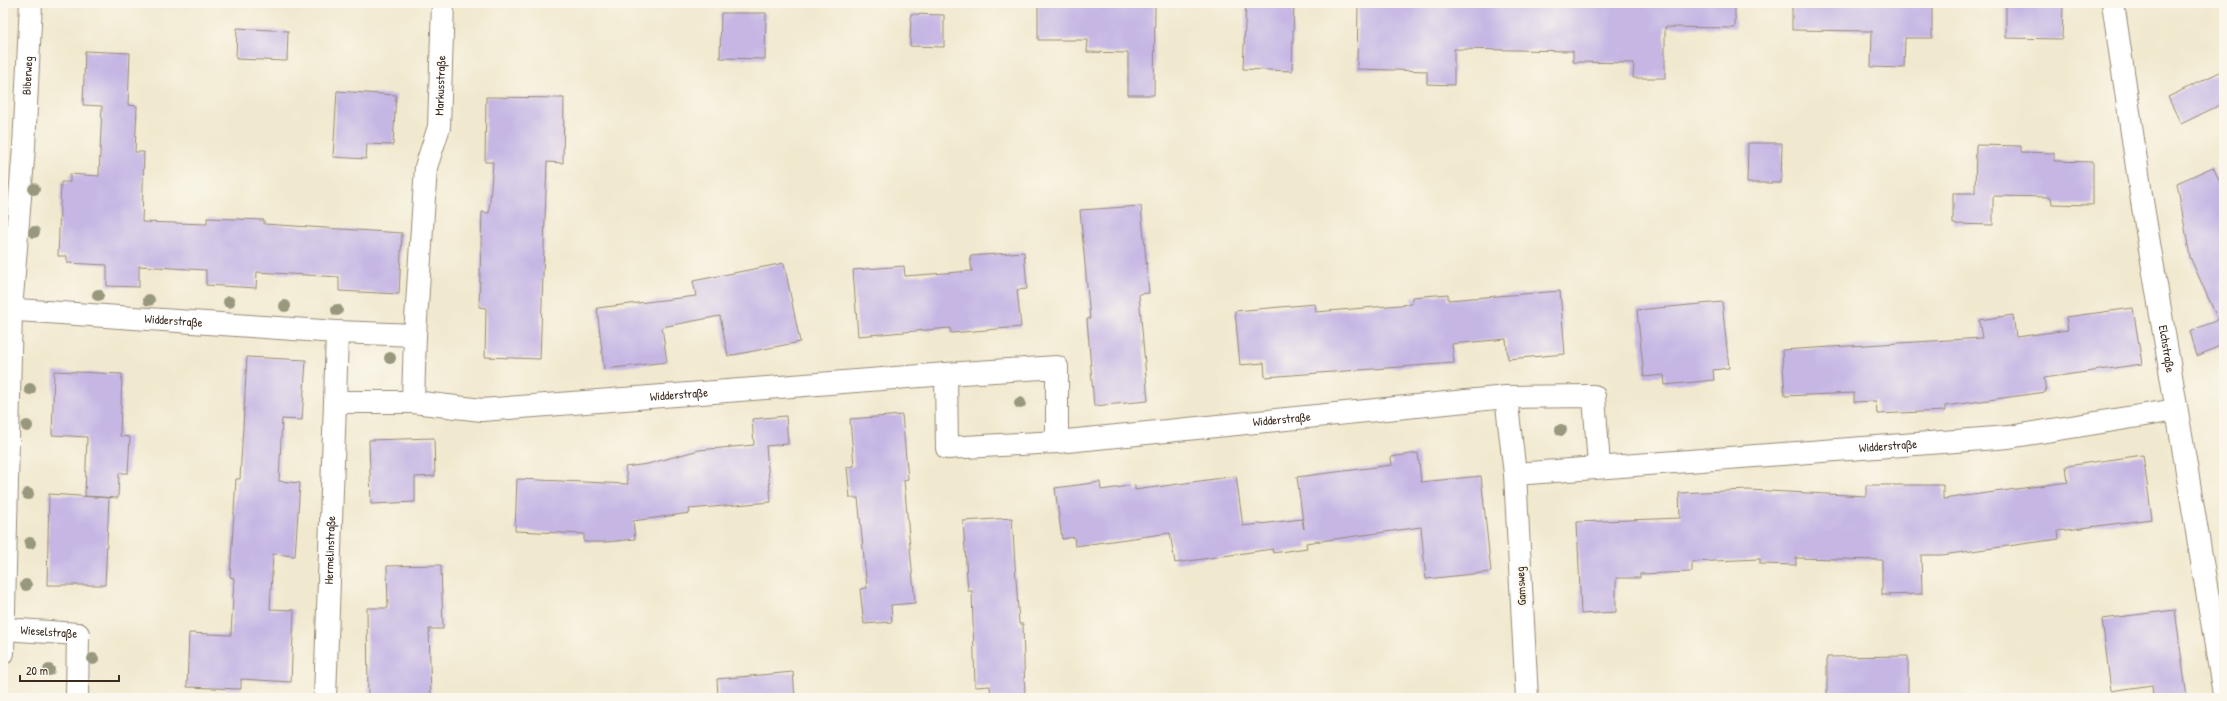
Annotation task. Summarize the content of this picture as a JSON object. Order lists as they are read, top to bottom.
{
  "streets": {
    "street": [
      "Biberweg",
      "Markusstraße",
      "Widderstraße",
      "Elchstraße",
      "Hermelinstraße",
      "Gamsweg",
      "Wieselstraße"
    ]
  },
  "crossings": [
    ["Biberweg", "Widderstraße"],
    ["Biberweg", "Wieselstraße"],
    ["Markusstraße", "Widderstraße"],
    ["Widderstraße", "Elchstraße"],
    ["Widderstraße", "Hermelinstraße"],
    ["Widderstraße", "Gamsweg"],
    ["Widderstraße", "Wieselstraße"]
  ],
  "scale_bar": "20 m"
}
